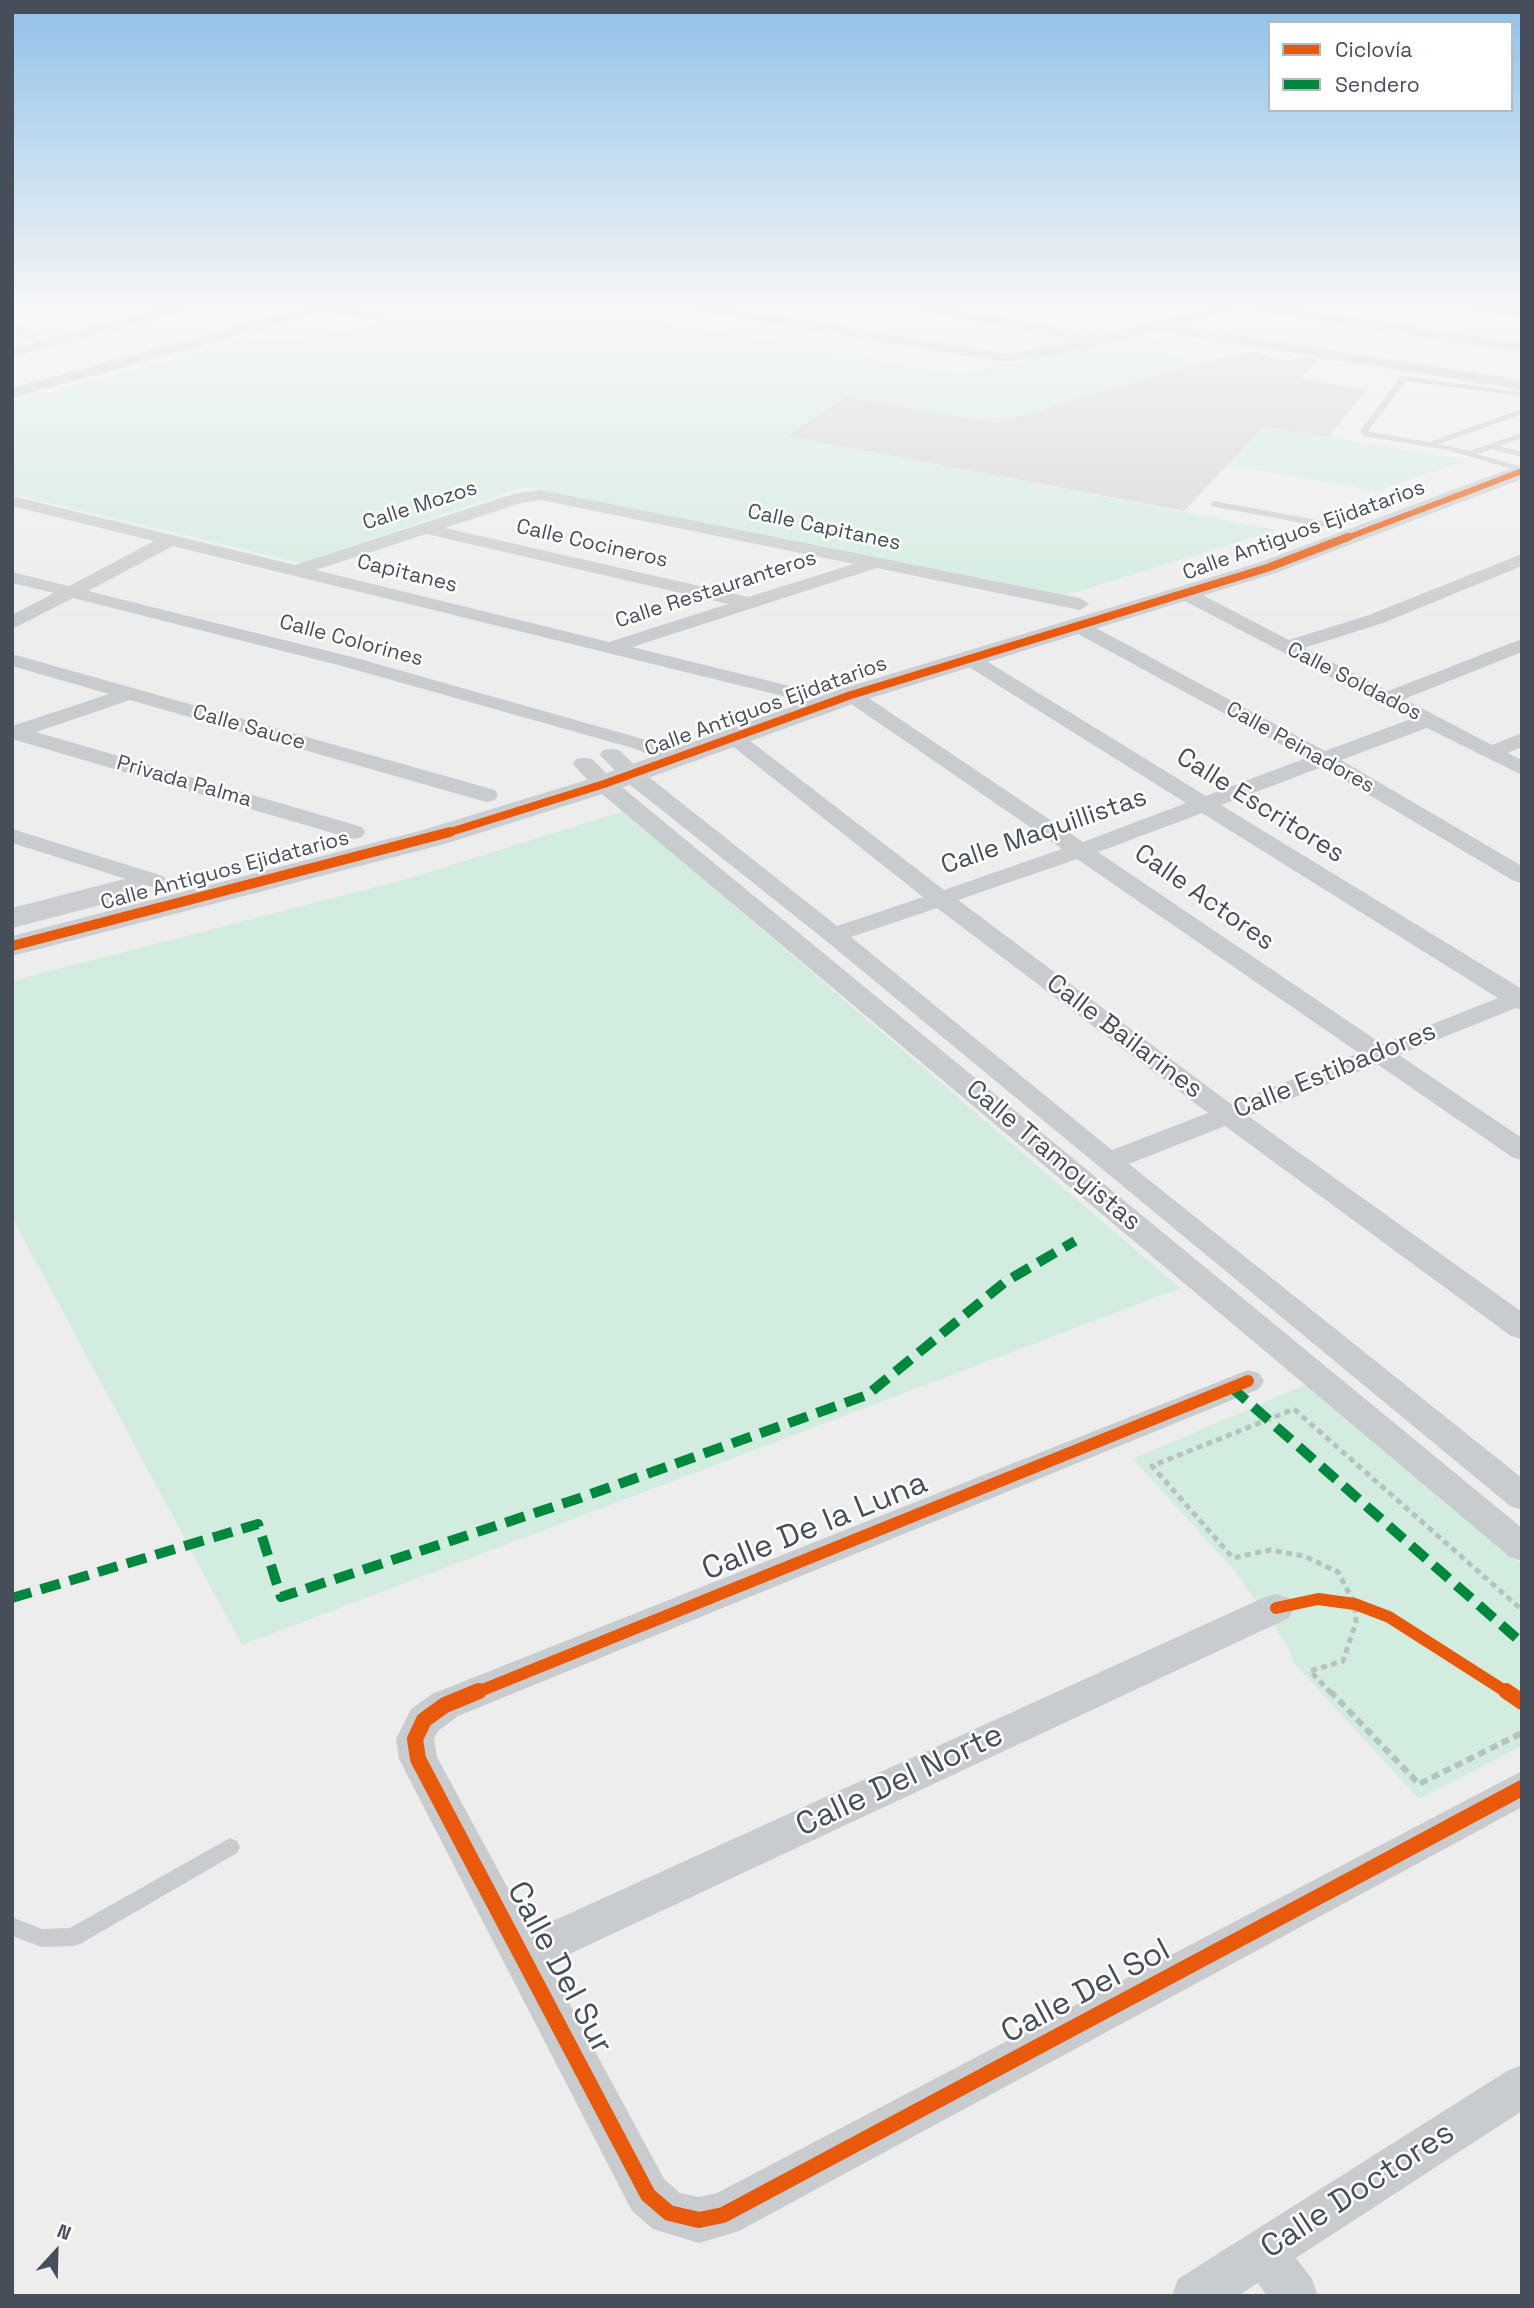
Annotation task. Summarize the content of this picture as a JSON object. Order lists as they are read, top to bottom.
{
  "streets": {
    "street": [
      "Calle Mozos",
      "Calle Capitanes",
      "Calle Antiguos Ejidatarios",
      "Calle Cocineros",
      "Capitanes",
      "Calle Restauranteros",
      "Calle Colorines",
      "Calle Soldados",
      "Calle Sauce",
      "Calle Peinadores",
      "Privada Palma",
      "Calle Escritores",
      "Calle Maquillistas",
      "Calle Actores",
      "Calle Bailarines",
      "Calle Estibadores",
      "Calle Tramoyistas",
      "Calle De la Luna",
      "Calle Del Norte",
      "Calle Del Sur",
      "Calle Del Sol",
      "Calle Doctores"
    ]
  },
  "crossings": [
    ["Calle Mozos", "Calle Capitanes"],
    ["Calle Mozos", "Calle Cocineros"],
    ["Calle Mozos", "Capitanes"],
    ["Calle Capitanes", "Calle Antiguos Ejidatarios"],
    ["Calle Capitanes", "Calle Restauranteros"],
    ["Calle Capitanes", "Calle Peinadores"],
    ["Calle Antiguos Ejidatarios", "Capitanes"],
    ["Calle Antiguos Ejidatarios", "Calle Colorines"],
    ["Calle Antiguos Ejidatarios", "Calle Soldados"],
    ["Calle Antiguos Ejidatarios", "Calle Sauce"],
    ["Calle Antiguos Ejidatarios", "Calle Peinadores"],
    ["Calle Antiguos Ejidatarios", "Privada Palma"],
    ["Calle Antiguos Ejidatarios", "Calle Escritores"],
    ["Calle Antiguos Ejidatarios", "Calle Actores"],
    ["Calle Antiguos Ejidatarios", "Calle Bailarines"],
    ["Calle Antiguos Ejidatarios", "Calle Tramoyistas"],
    ["Calle Cocineros", "Calle Restauranteros"],
    ["Capitanes", "Calle Restauranteros"],
    ["Calle Soldados", "Calle Maquillistas"],
    ["Calle Peinadores", "Calle Maquillistas"],
    ["Calle Escritores", "Calle Maquillistas"],
    ["Calle Escritores", "Calle Estibadores"],
    ["Calle Maquillistas", "Calle Actores"],
    ["Calle Maquillistas", "Calle Bailarines"],
    ["Calle Maquillistas", "Calle Tramoyistas"],
    ["Calle Actores", "Calle Estibadores"],
    ["Calle Bailarines", "Calle Estibadores"],
    ["Calle Estibadores", "Calle Tramoyistas"],
    ["Calle De la Luna", "Calle Del Sur"],
    ["Calle Del Norte", "Calle Del Sur"],
    ["Calle Del Sur", "Calle Del Sol"]
  ],
  "legend": ["Ciclovía", "Sendero"],
  "north": "top"
}
